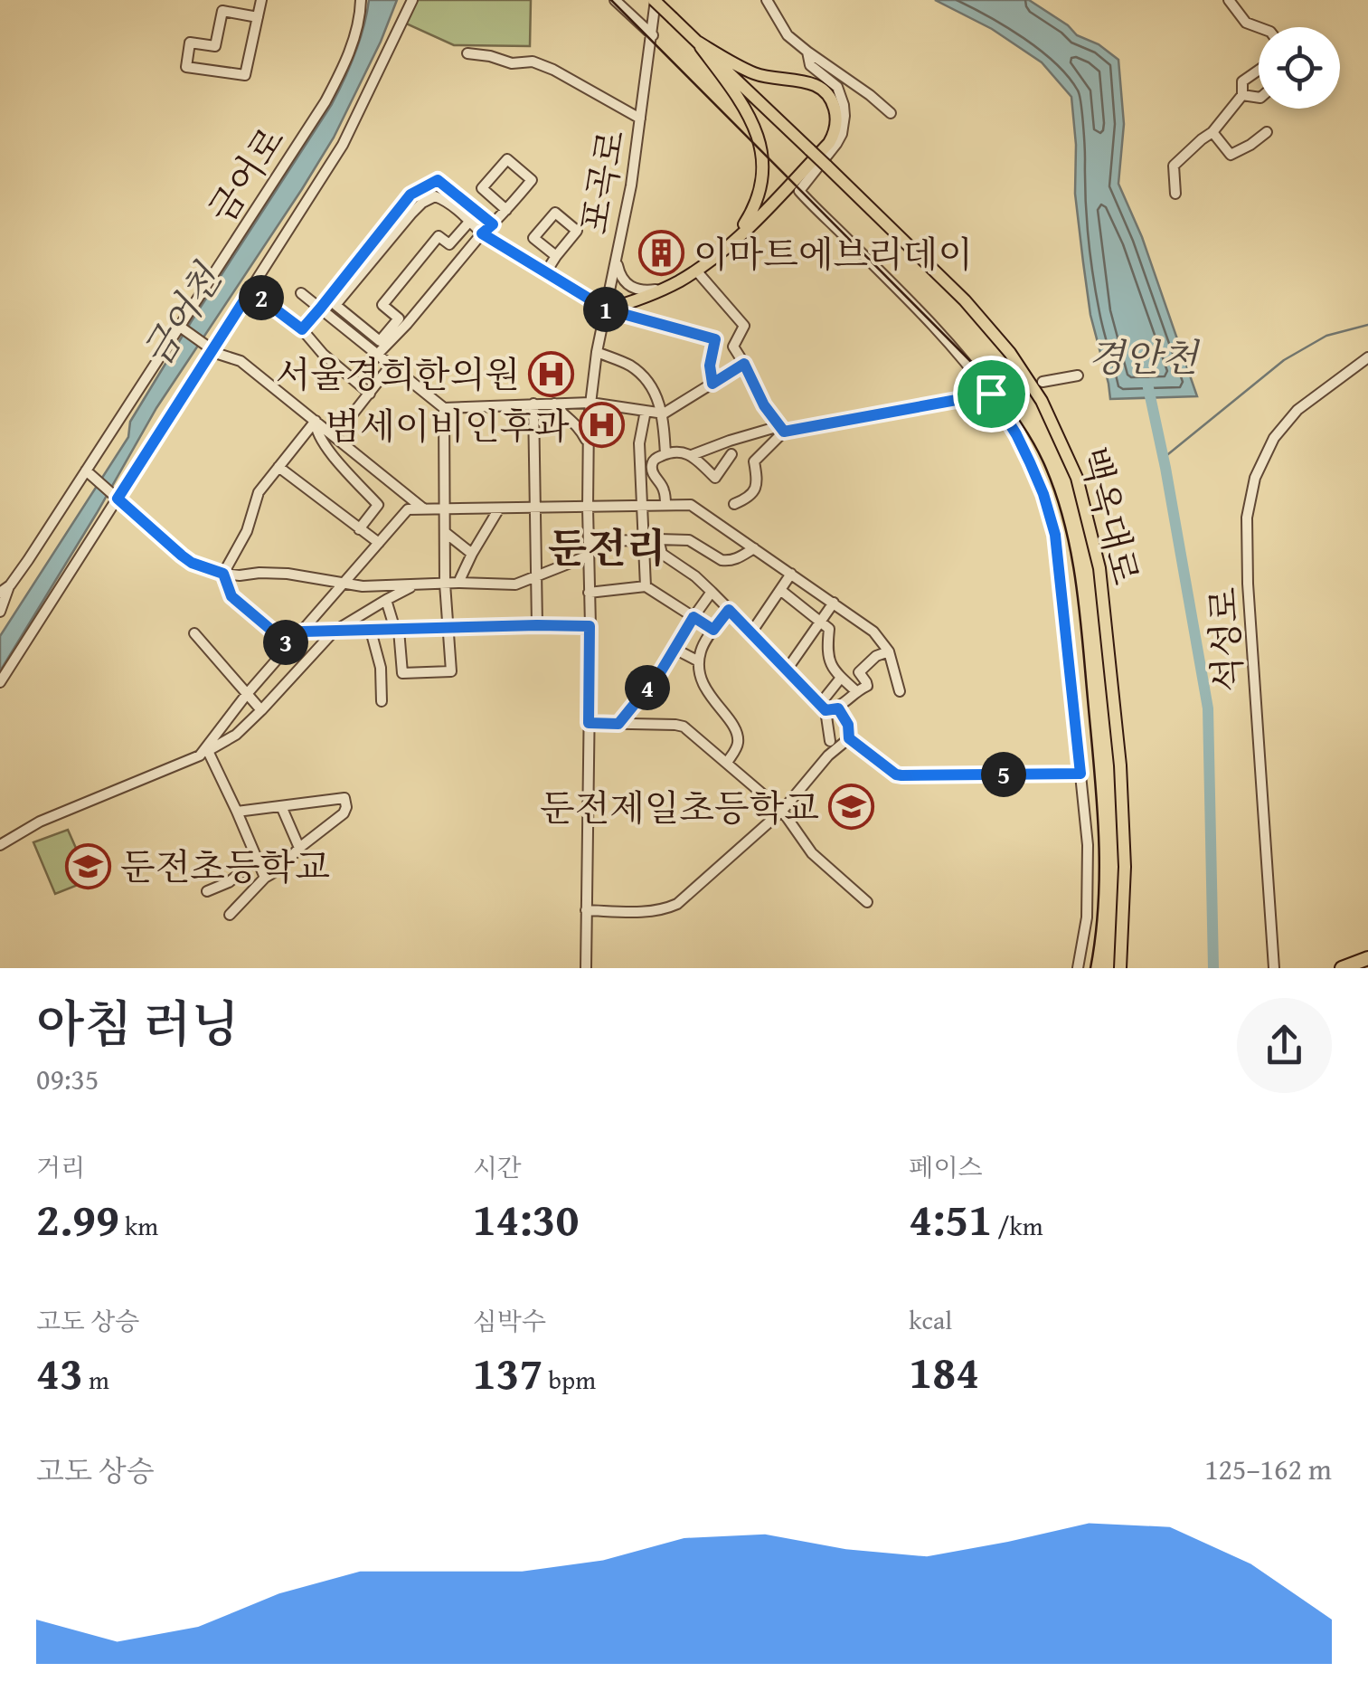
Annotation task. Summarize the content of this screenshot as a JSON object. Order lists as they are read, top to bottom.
{
  "streets": {
    "main road": ["백옥대로"],
    "street": ["금어로", "포곡로", "석성로"]
  },
  "districts": ["둔전리"],
  "water": ["금어천", "경안천"],
  "places": {
    "building": ["이마트에브리데이"],
    "hospital": ["서울경희한의원", "범세이비인후과"],
    "school or university": ["둔전제일초등학교", "둔전초등학교"]
  },
  "page": {
    "pins": [
      "2",
      "1",
      "3",
      "4",
      "5"
    ],
    "heading": ["아침 러닝", "09:35"],
    "stats": [
      ["거리", "2.99 km"],
      ["시간", "14:30"],
      ["페이스", "4:51 /km"],
      ["고도 상승", "43 m"],
      ["심박수", "137 bpm"],
      ["kcal", "184"]
    ],
    "chart": ["고도 상승", "125–162 m"]
  }
}
